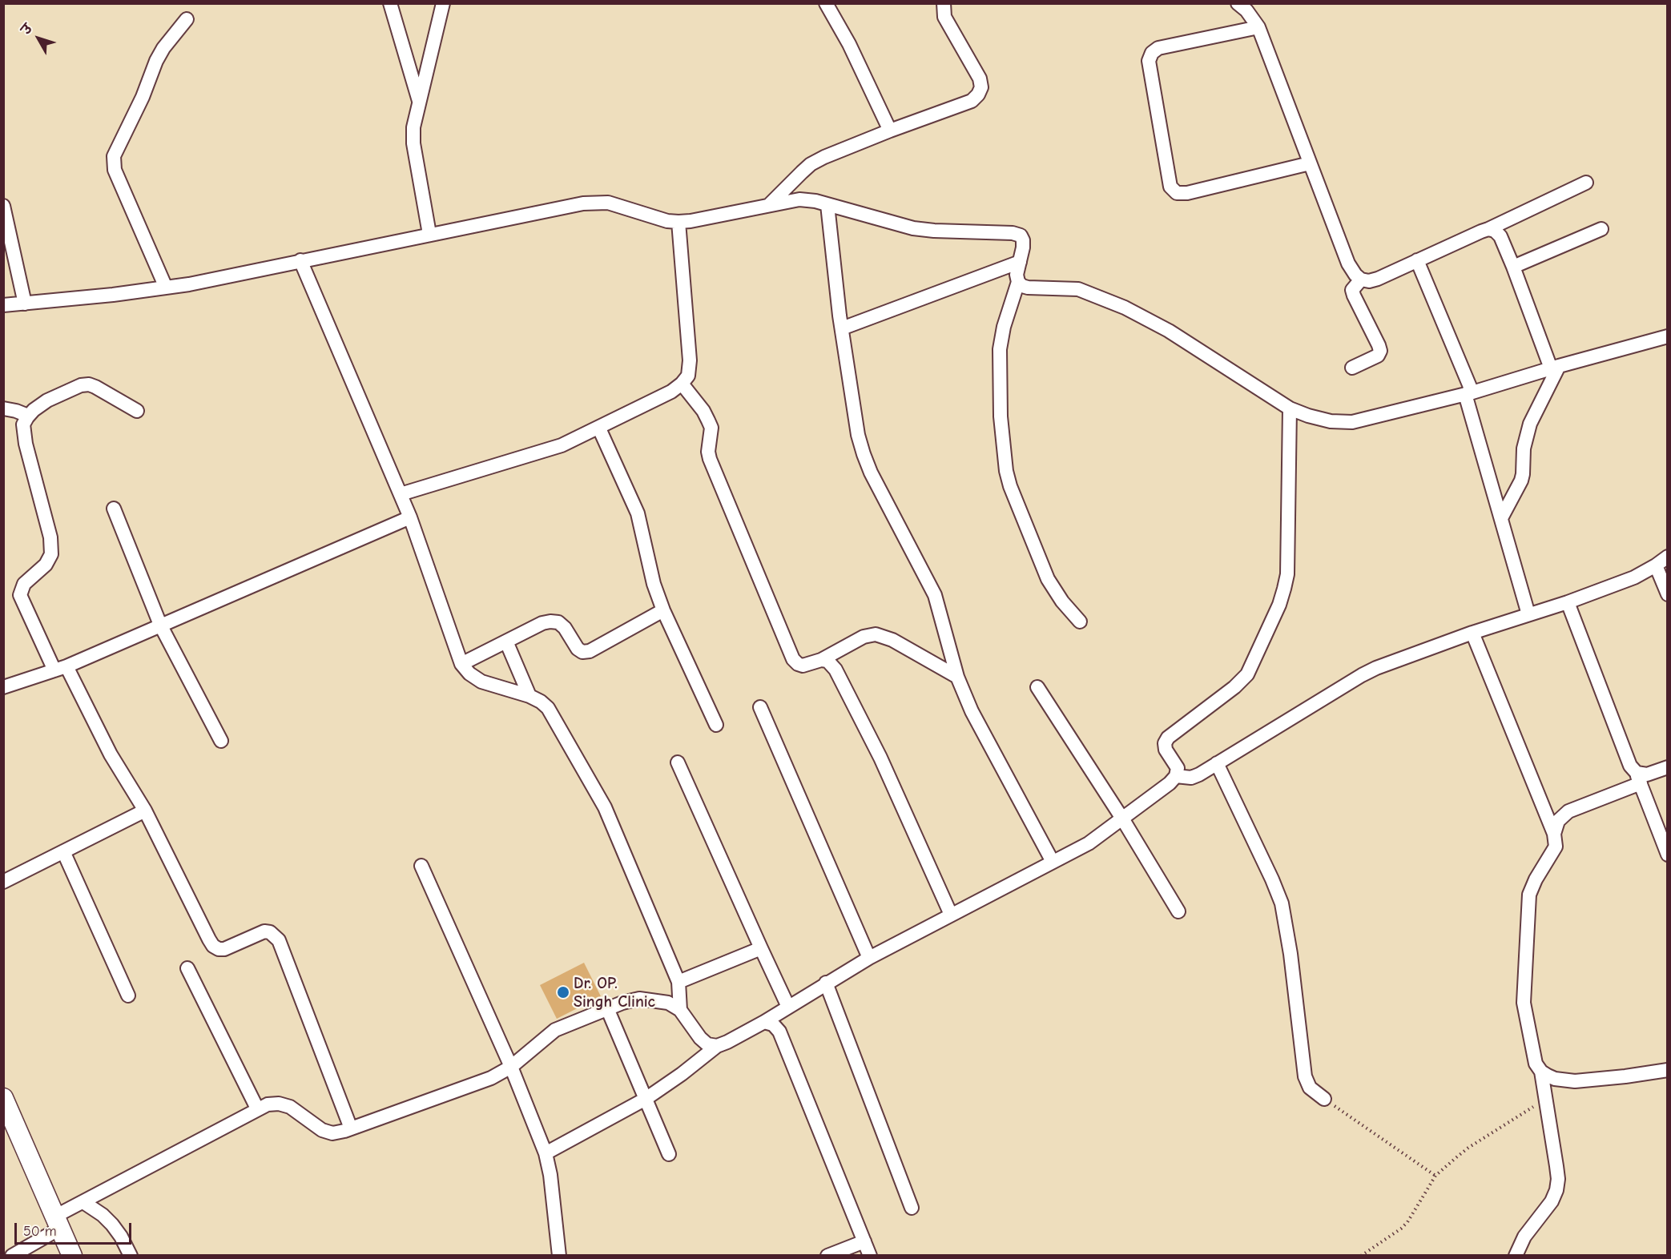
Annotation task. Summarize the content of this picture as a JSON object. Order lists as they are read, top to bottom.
{
  "places": ["Dr. OP. Singh Clinic"],
  "scale_bar": "50 m",
  "north": "top left"
}
